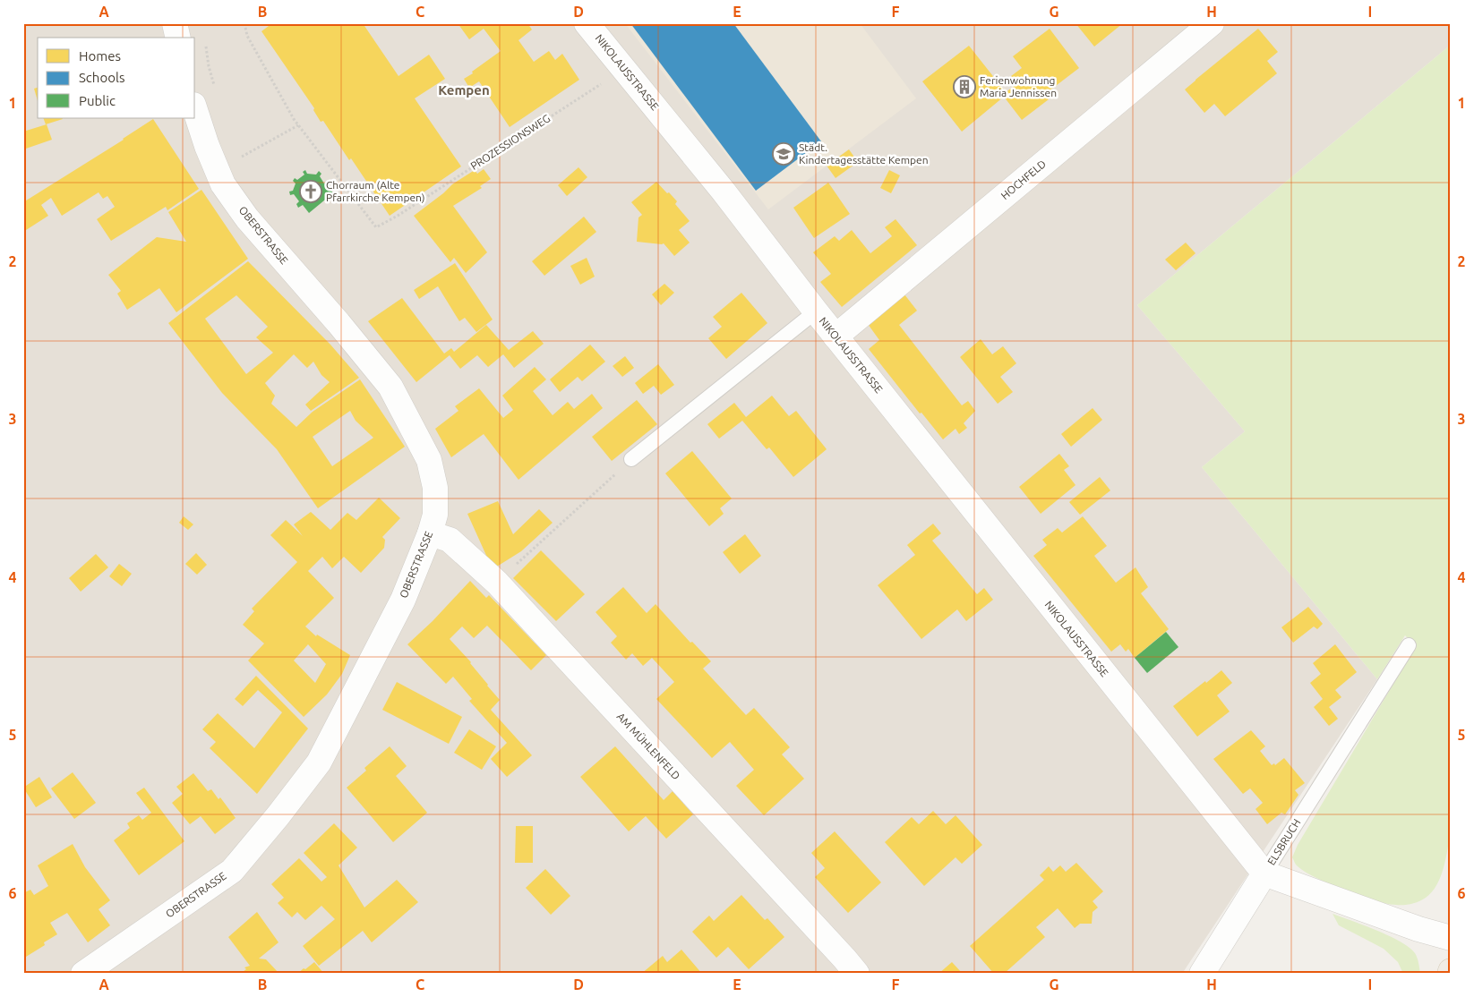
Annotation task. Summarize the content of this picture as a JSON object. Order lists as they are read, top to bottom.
{
  "streets": {
    "street": [
      "NIKOLAUSSTRASSE",
      "HOCHFELD",
      "OBERSTRASSE",
      "AM MÜHLENFELD",
      "ELSBRUCH"
    ],
    "path": ["PROZESSIONSWEG"]
  },
  "crossings": [
    ["NIKOLAUSSTRASSE", "PROZESSIONSWEG"],
    ["NIKOLAUSSTRASSE", "HOCHFELD"],
    ["NIKOLAUSSTRASSE", "ELSBRUCH"],
    ["OBERSTRASSE", "AM MÜHLENFELD"]
  ],
  "districts": ["Kempen"],
  "places": {
    "building": ["Ferienwohnung Maria Jennissen"],
    "school or university": ["Städt. Kindertagesstätte Kempen"],
    "church": ["Chorraum (Alte Pfarrkirche Kempen)"]
  },
  "legend": ["Homes", "Schools", "Public"],
  "grid": {
    "columns": [
      "A",
      "B",
      "C",
      "D",
      "E",
      "F",
      "G",
      "H",
      "I"
    ],
    "rows": [
      "1",
      "2",
      "3",
      "4",
      "5",
      "6"
    ]
  }
}
